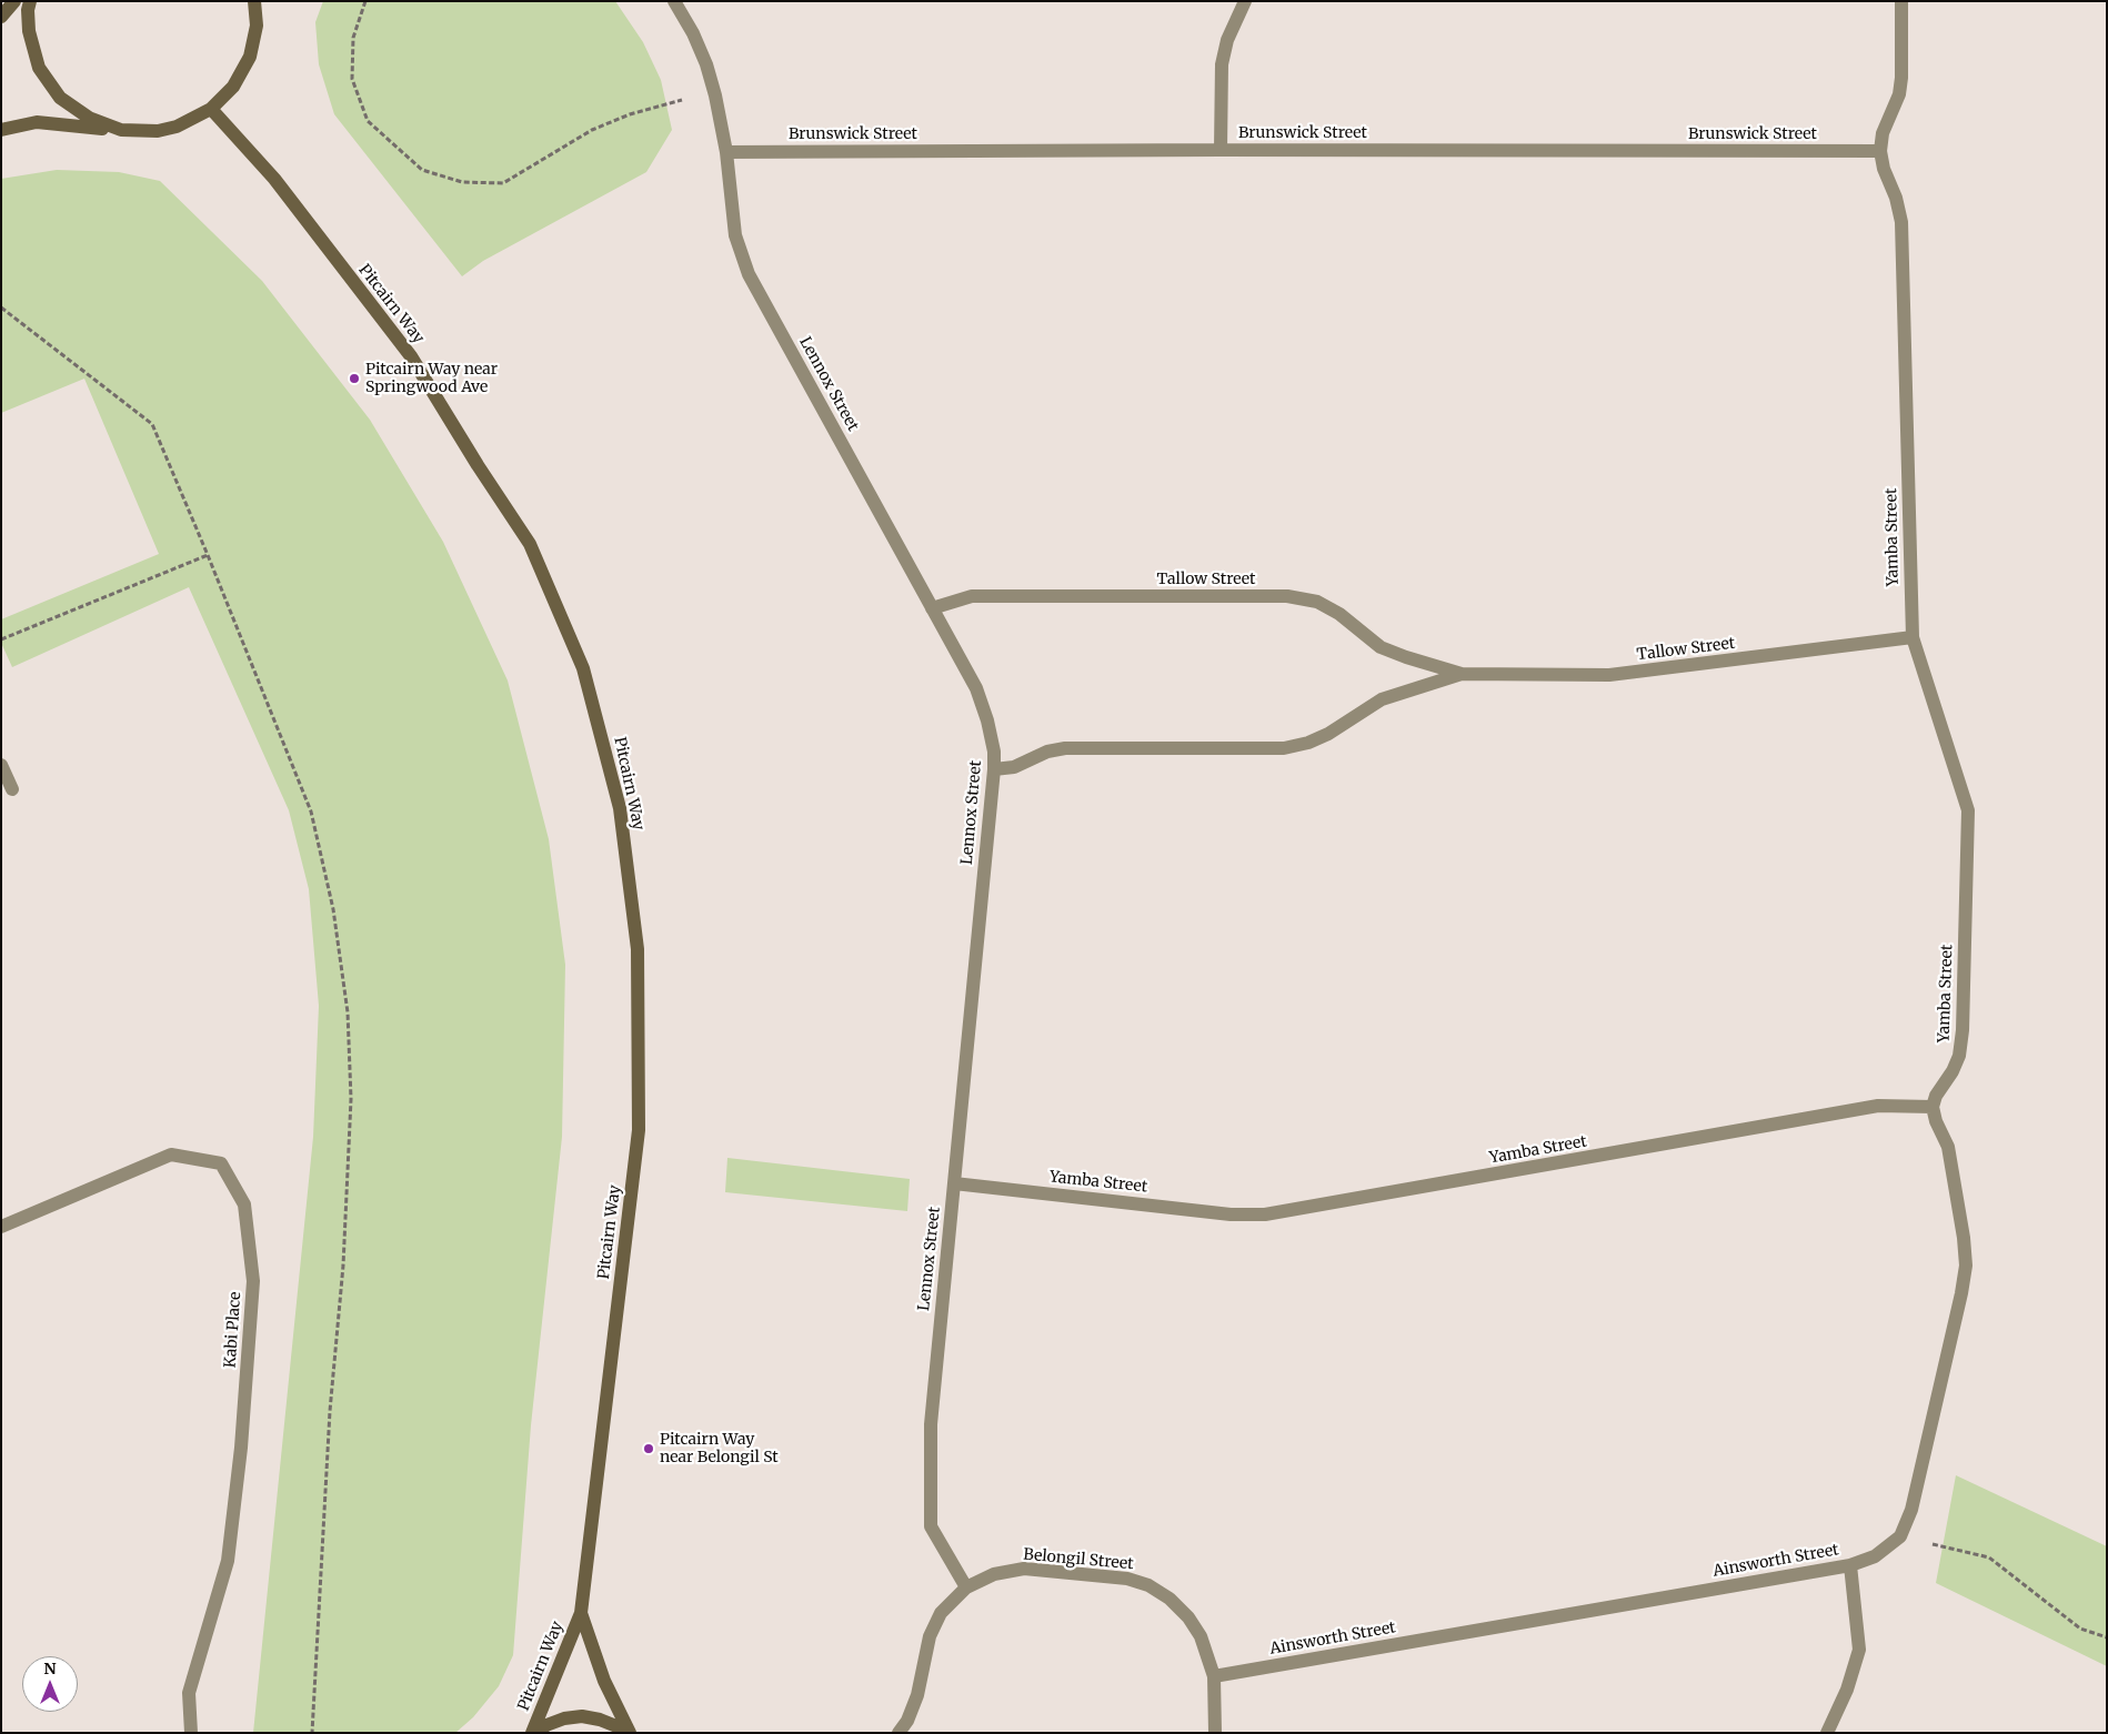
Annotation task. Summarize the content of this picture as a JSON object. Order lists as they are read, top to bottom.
{
  "streets": {
    "main road": ["Pitcairn Way"],
    "street": [
      "Brunswick Street",
      "Lennox Street",
      "Yamba Street",
      "Tallow Street",
      "Kabi Place",
      "Belongil Street",
      "Ainsworth Street"
    ]
  },
  "crossings": [
    ["Brunswick Street", "Lennox Street"],
    ["Brunswick Street", "Yamba Street"],
    ["Lennox Street", "Yamba Street"],
    ["Lennox Street", "Tallow Street"],
    ["Lennox Street", "Belongil Street"],
    ["Yamba Street", "Tallow Street"],
    ["Yamba Street", "Ainsworth Street"],
    ["Belongil Street", "Ainsworth Street"]
  ],
  "places": ["Pitcairn Way near Springwood Ave", "Pitcairn Way near Belongil St"],
  "north": "top"
}
